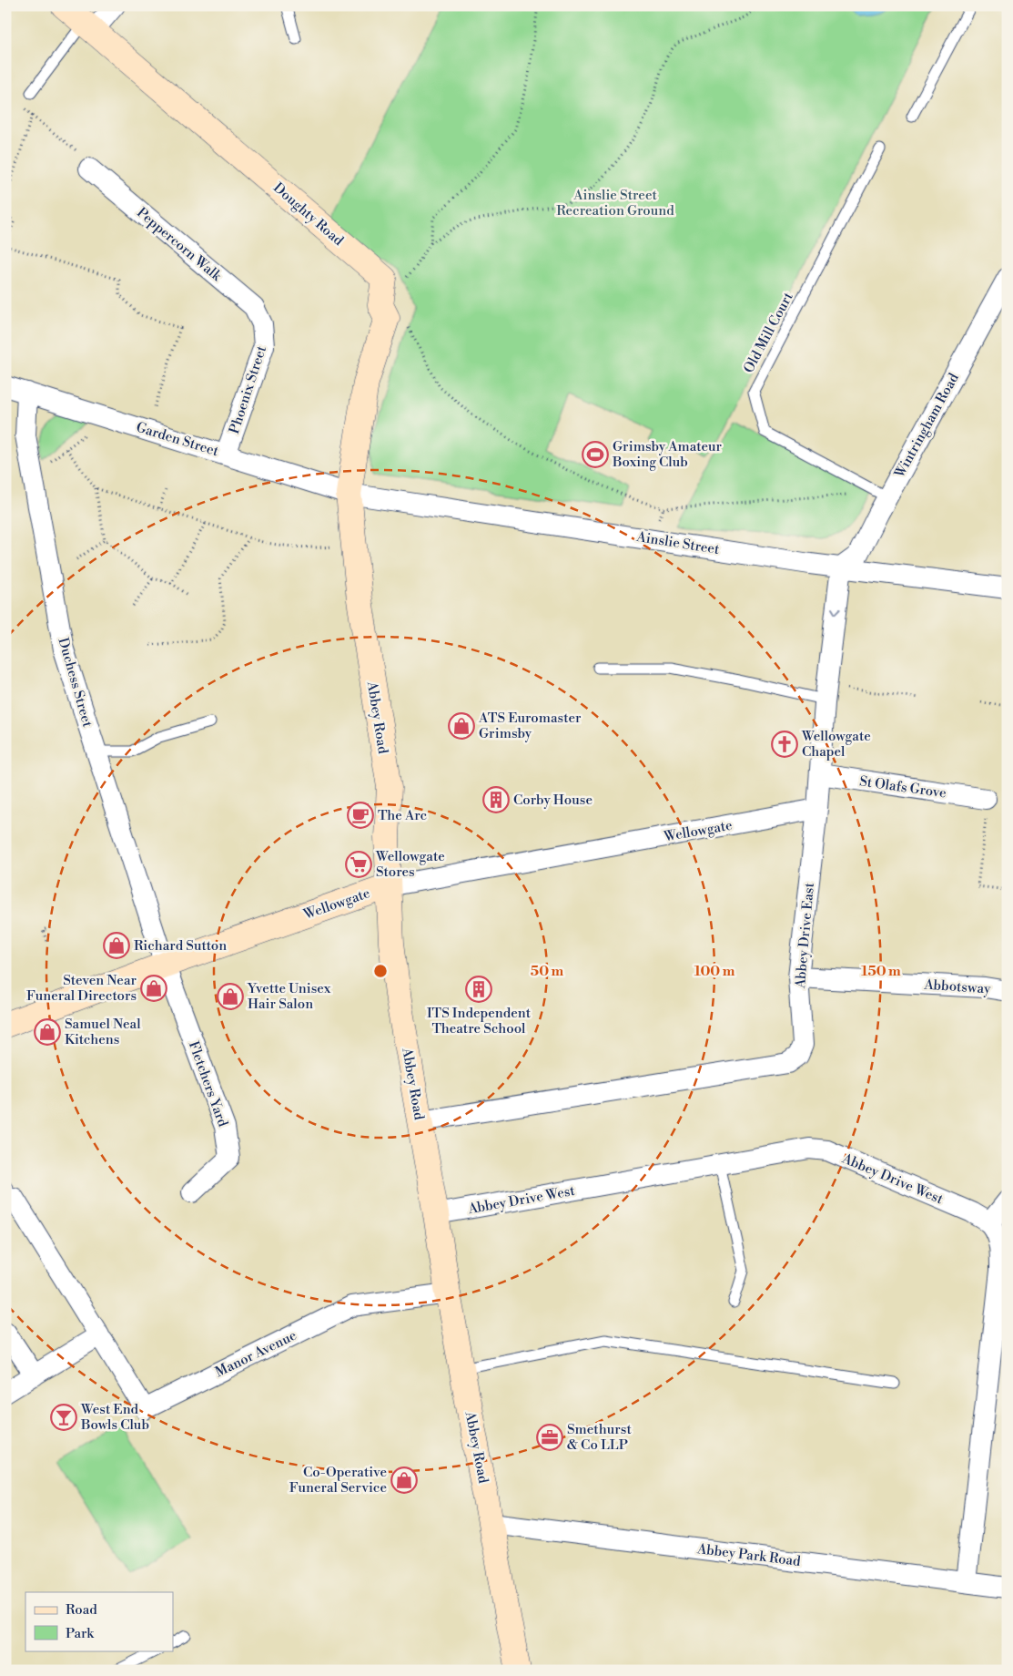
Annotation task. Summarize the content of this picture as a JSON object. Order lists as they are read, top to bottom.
{
  "streets": {
    "street": [
      "Doughty Road",
      "Peppercorn Walk",
      "Phoenix Street",
      "Wintringham Road",
      "Garden Street",
      "Ainslie Street",
      "Duchess Street",
      "Abbey Road",
      "St Olafs Grove",
      "Wellowgate",
      "Abbey Drive East",
      "Abbotsway",
      "Fletchers Yard",
      "Abbey Drive West",
      "Manor Avenue",
      "Abbey Park Road"
    ],
    "lane": ["Old Mill Court"]
  },
  "crossings": [
    ["Doughty Road", "Garden Street"],
    ["Doughty Road", "Ainslie Street"],
    ["Doughty Road", "Abbey Road"],
    ["Peppercorn Walk", "Phoenix Street"],
    ["Old Mill Court", "Wintringham Road"],
    ["Phoenix Street", "Garden Street"],
    ["Wintringham Road", "Ainslie Street"],
    ["Wintringham Road", "Abbey Drive East"],
    ["Garden Street", "Ainslie Street"],
    ["Garden Street", "Duchess Street"],
    ["Garden Street", "Abbey Road"],
    ["Ainslie Street", "Abbey Road"],
    ["Ainslie Street", "Abbey Drive East"],
    ["Duchess Street", "Wellowgate"],
    ["Duchess Street", "Fletchers Yard"],
    ["Abbey Road", "Wellowgate"],
    ["Abbey Road", "Abbey Drive East"],
    ["Abbey Road", "Abbey Drive West"],
    ["Abbey Road", "Manor Avenue"],
    ["Abbey Road", "Abbey Park Road"],
    ["St Olafs Grove", "Abbey Drive East"],
    ["Wellowgate", "Abbey Drive East"],
    ["Wellowgate", "Fletchers Yard"],
    ["Abbey Drive East", "Abbotsway"]
  ],
  "parks": ["Ainslie Street Recreation Ground"],
  "places": {
    "sports": ["Grimsby Amateur Boxing Club"],
    "shop": [
      "ATS Euromaster Grimsby",
      "Richard Sutton",
      "Steven Near Funeral Directors",
      "Yvette Unisex Hair Salon",
      "Samuel Neal Kitchens",
      "Co-Operative Funeral Service"
    ],
    "church": ["Wellowgate Chapel"],
    "building": ["Corby House", "ITS Independent Theatre School"],
    "cafe": ["The Arc"],
    "supermarket": ["Wellowgate Stores"],
    "bar": ["West End Bowls Club"],
    "office": ["Smethurst & Co LLP"]
  },
  "legend": ["Road", "Park"],
  "rings": ["50 m", "100 m", "150 m"]
}
